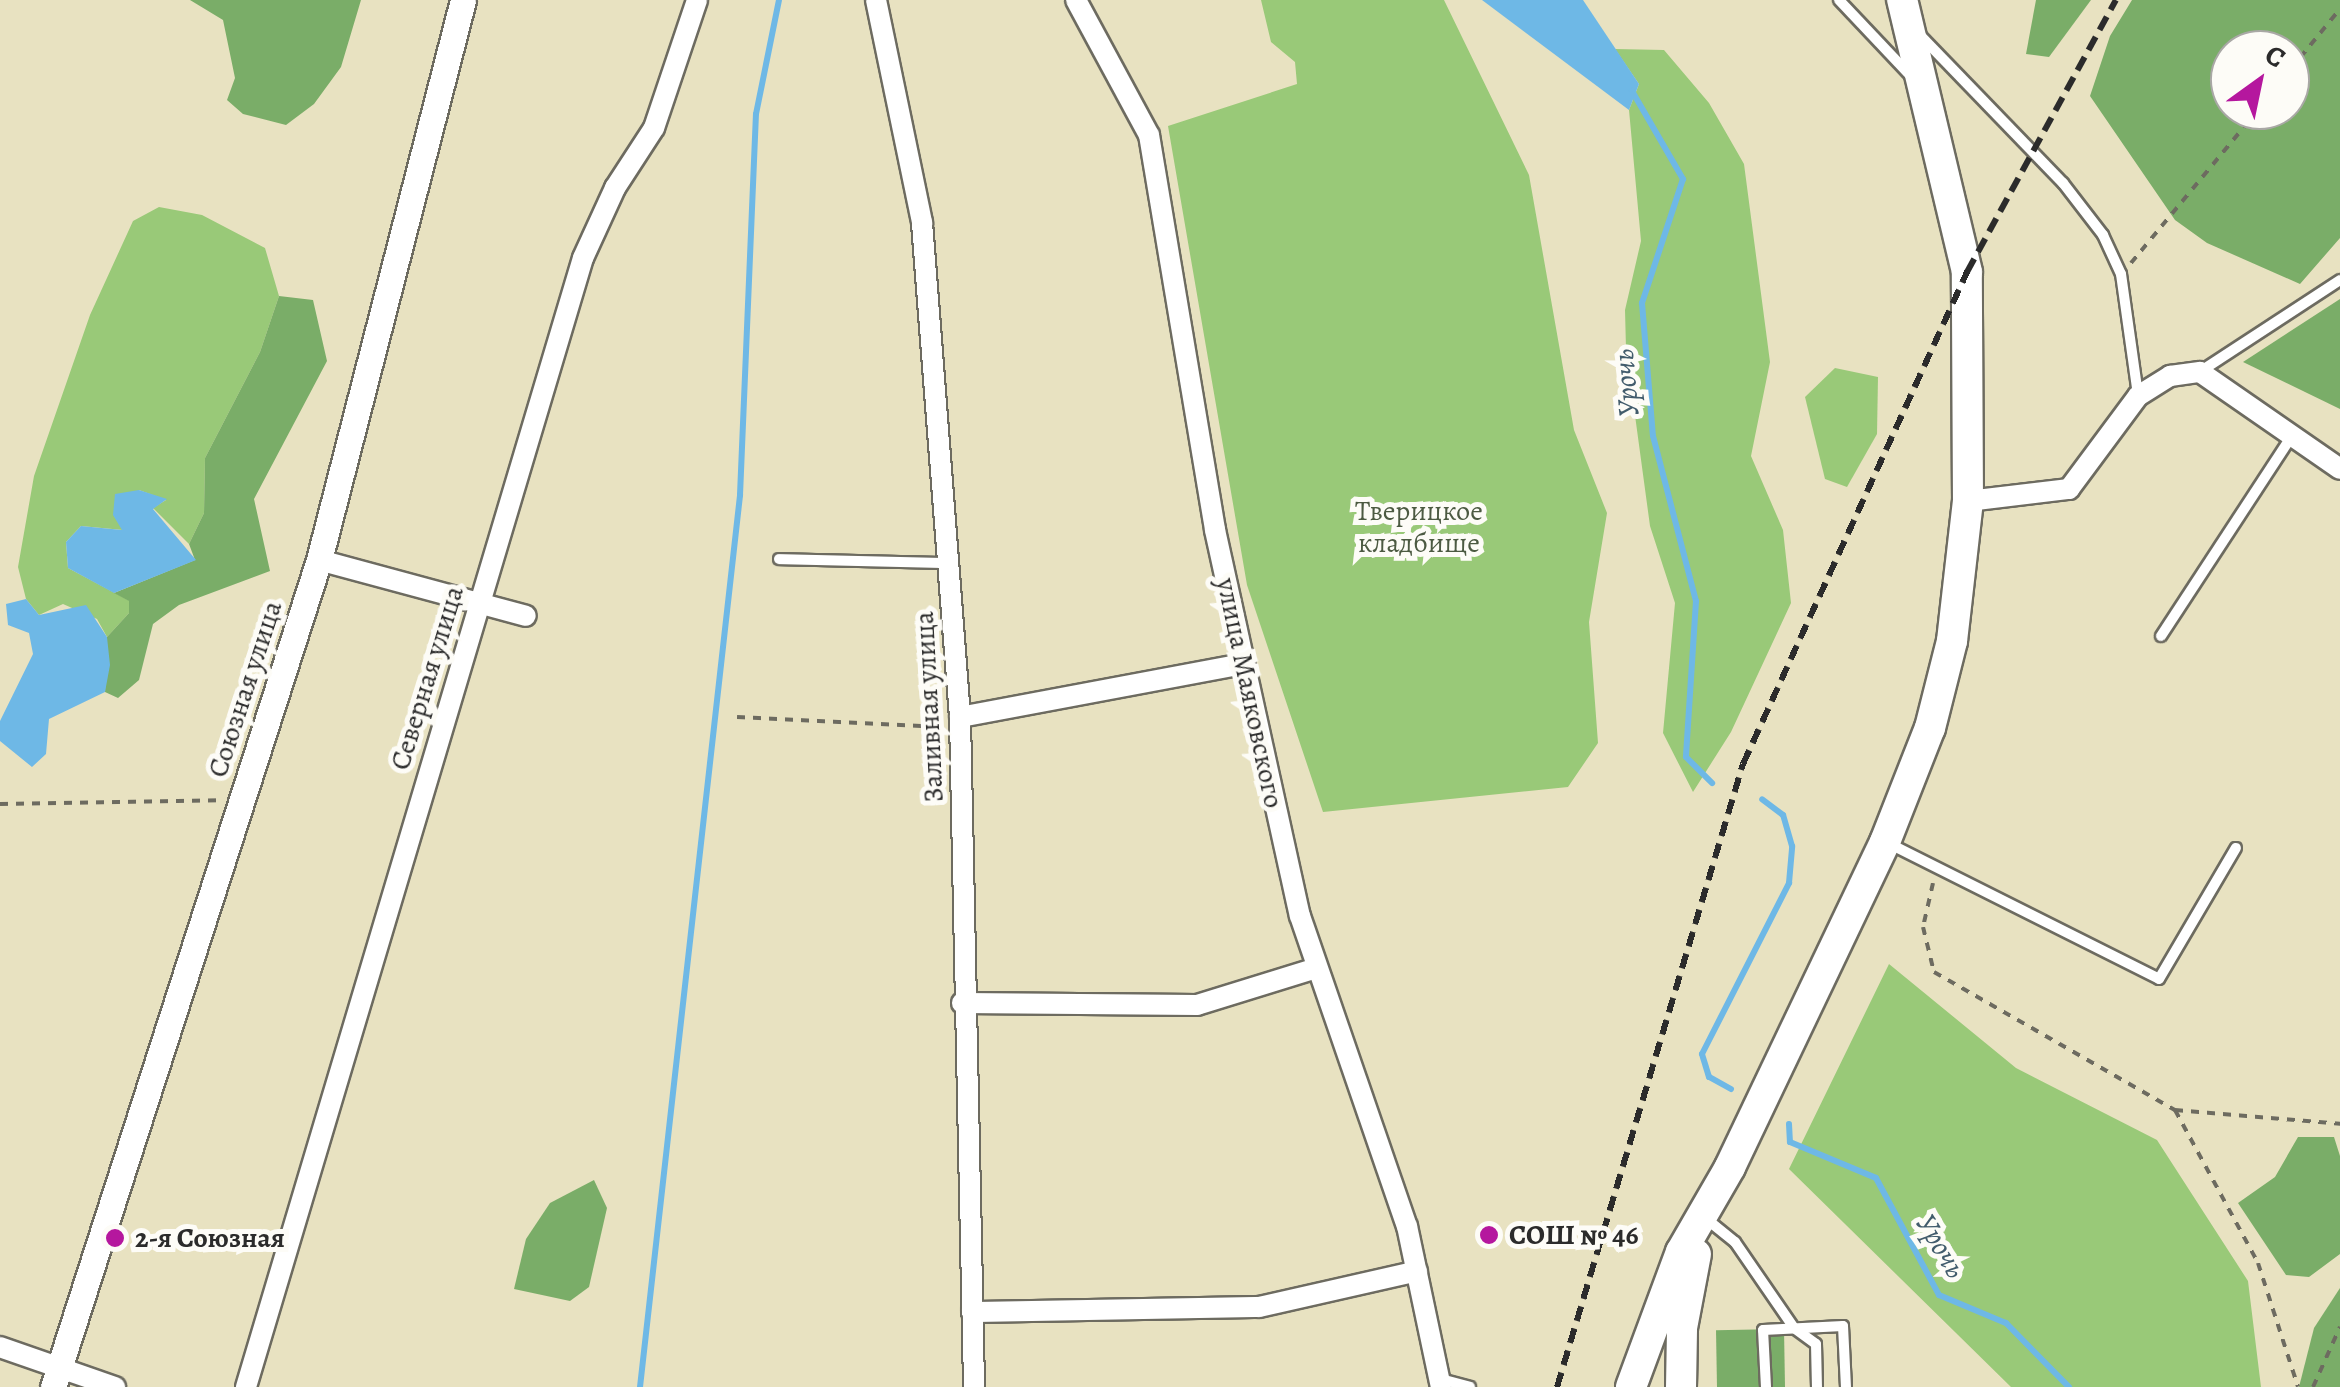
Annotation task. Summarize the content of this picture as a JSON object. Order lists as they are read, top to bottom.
{
  "streets": {
    "street": [
      "Северная улица",
      "Союзная улица",
      "улица Маяковского",
      "Заливная улица"
    ]
  },
  "water": ["Урочь"],
  "parks": ["Тверицкое кладбище"],
  "places": ["СОШ № 46", "2-я Союзная"],
  "north": "top right"
}
